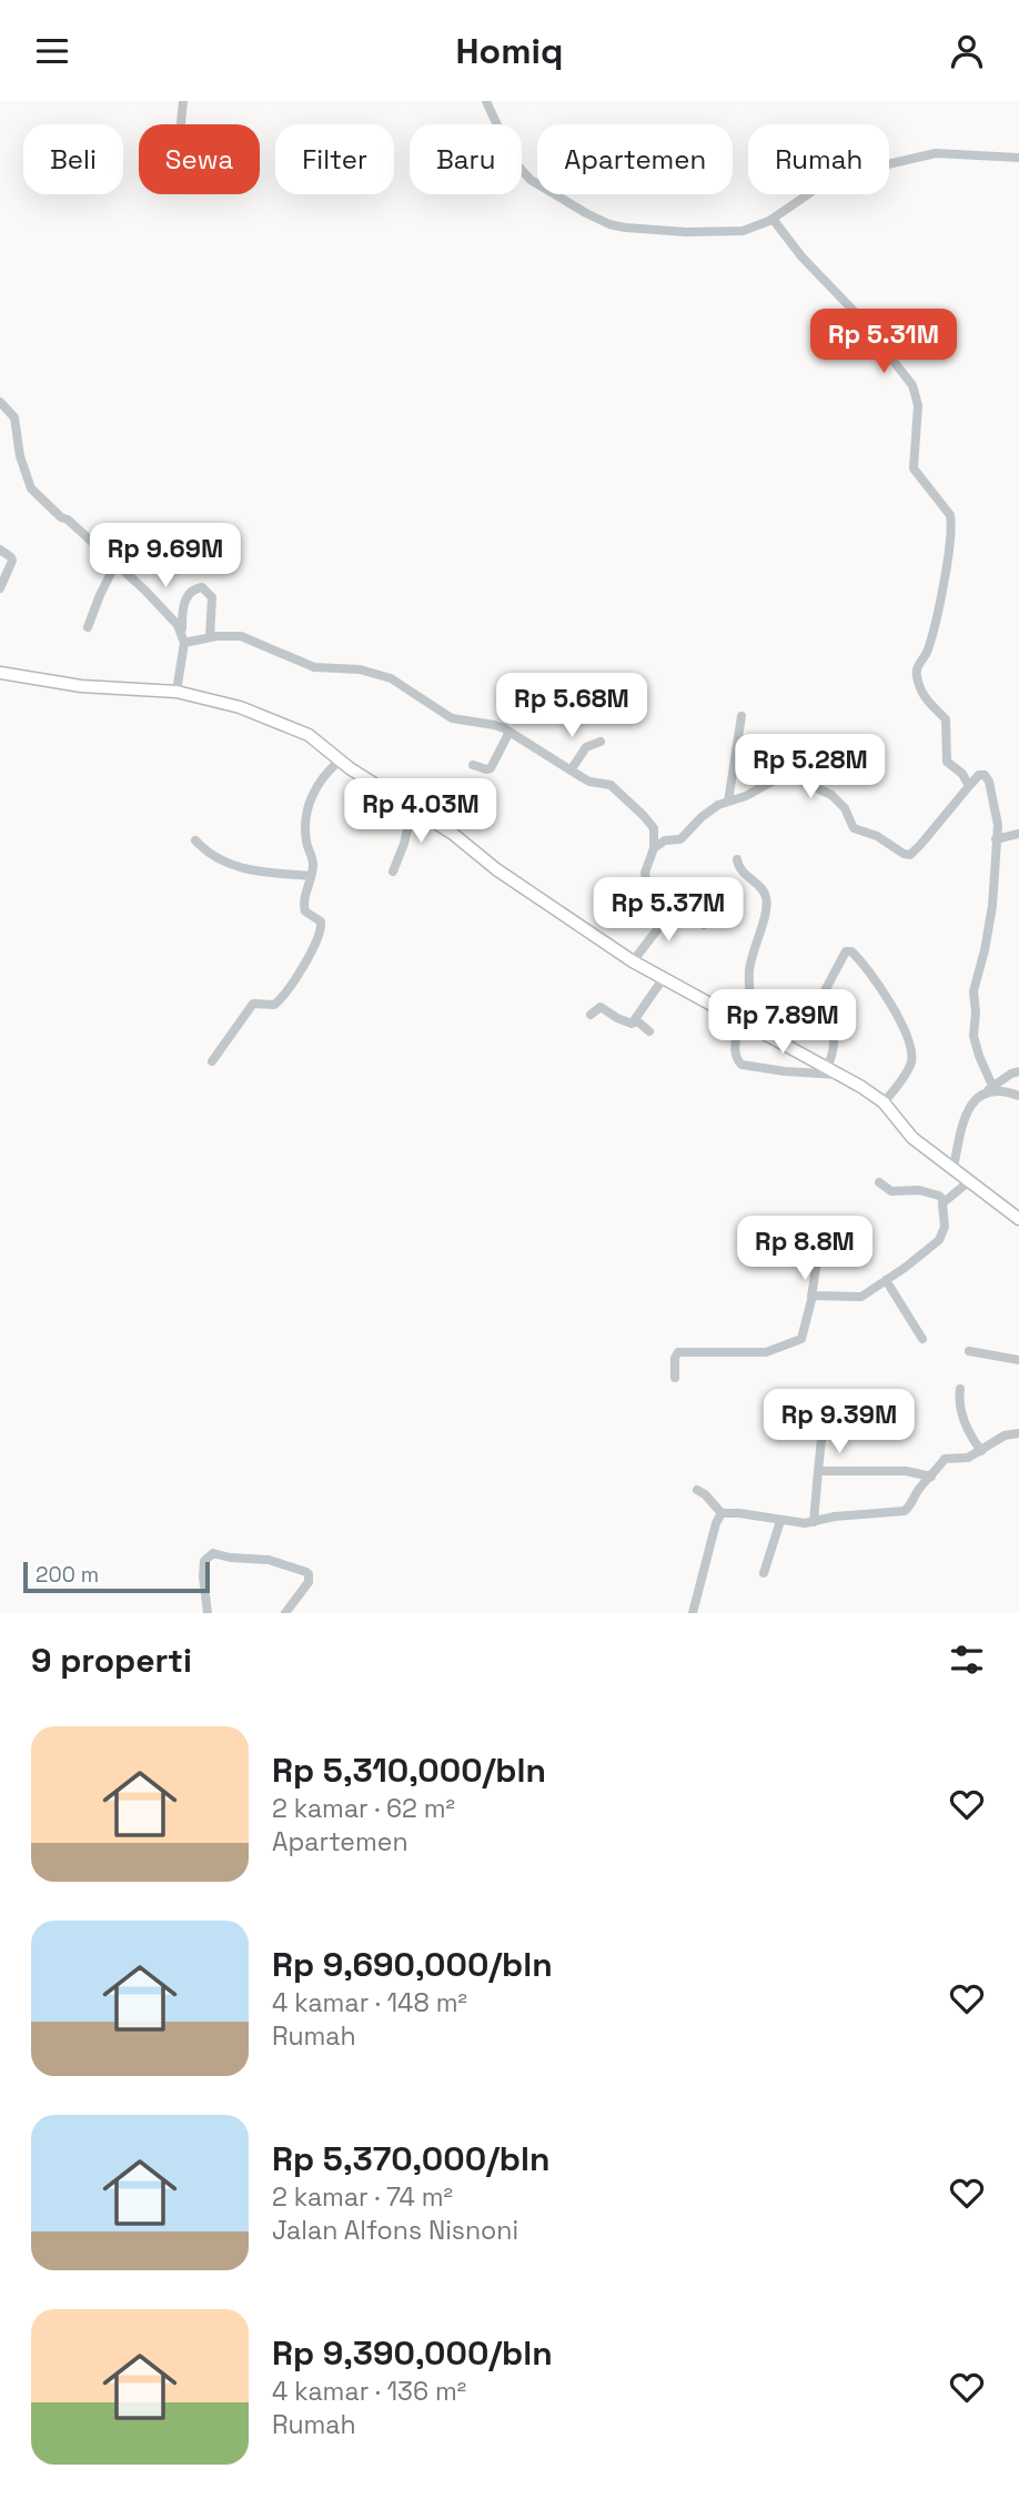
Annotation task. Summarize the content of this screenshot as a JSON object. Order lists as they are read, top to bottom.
{
  "scale_bar": "200 m",
  "page": {
    "header": "Homiq",
    "chip": [
      "Beli",
      "Sewa",
      "Filter",
      "Baru",
      "Apartemen",
      "Rumah"
    ],
    "price": [
      "Rp 5.31M",
      "Rp 9.69M",
      "Rp 5.68M",
      "Rp 5.28M",
      "Rp 4.03M",
      "Rp 5.37M",
      "Rp 7.89M",
      "Rp 8.8M",
      "Rp 9.39M"
    ],
    "scale": "200 m",
    "heading": "9 properti",
    "list": [
      {
        "name": "Rp 5,310,000/bln",
        "note": "2 kamar · 62 m² · Apartemen"
      },
      {
        "name": "Rp 9,690,000/bln",
        "note": "4 kamar · 148 m² · Rumah"
      },
      {
        "name": "Rp 5,370,000/bln",
        "note": "2 kamar · 74 m² · Jalan Alfons Nisnoni"
      },
      {
        "name": "Rp 9,390,000/bln",
        "note": "4 kamar · 136 m² · Rumah"
      }
    ]
  }
}
